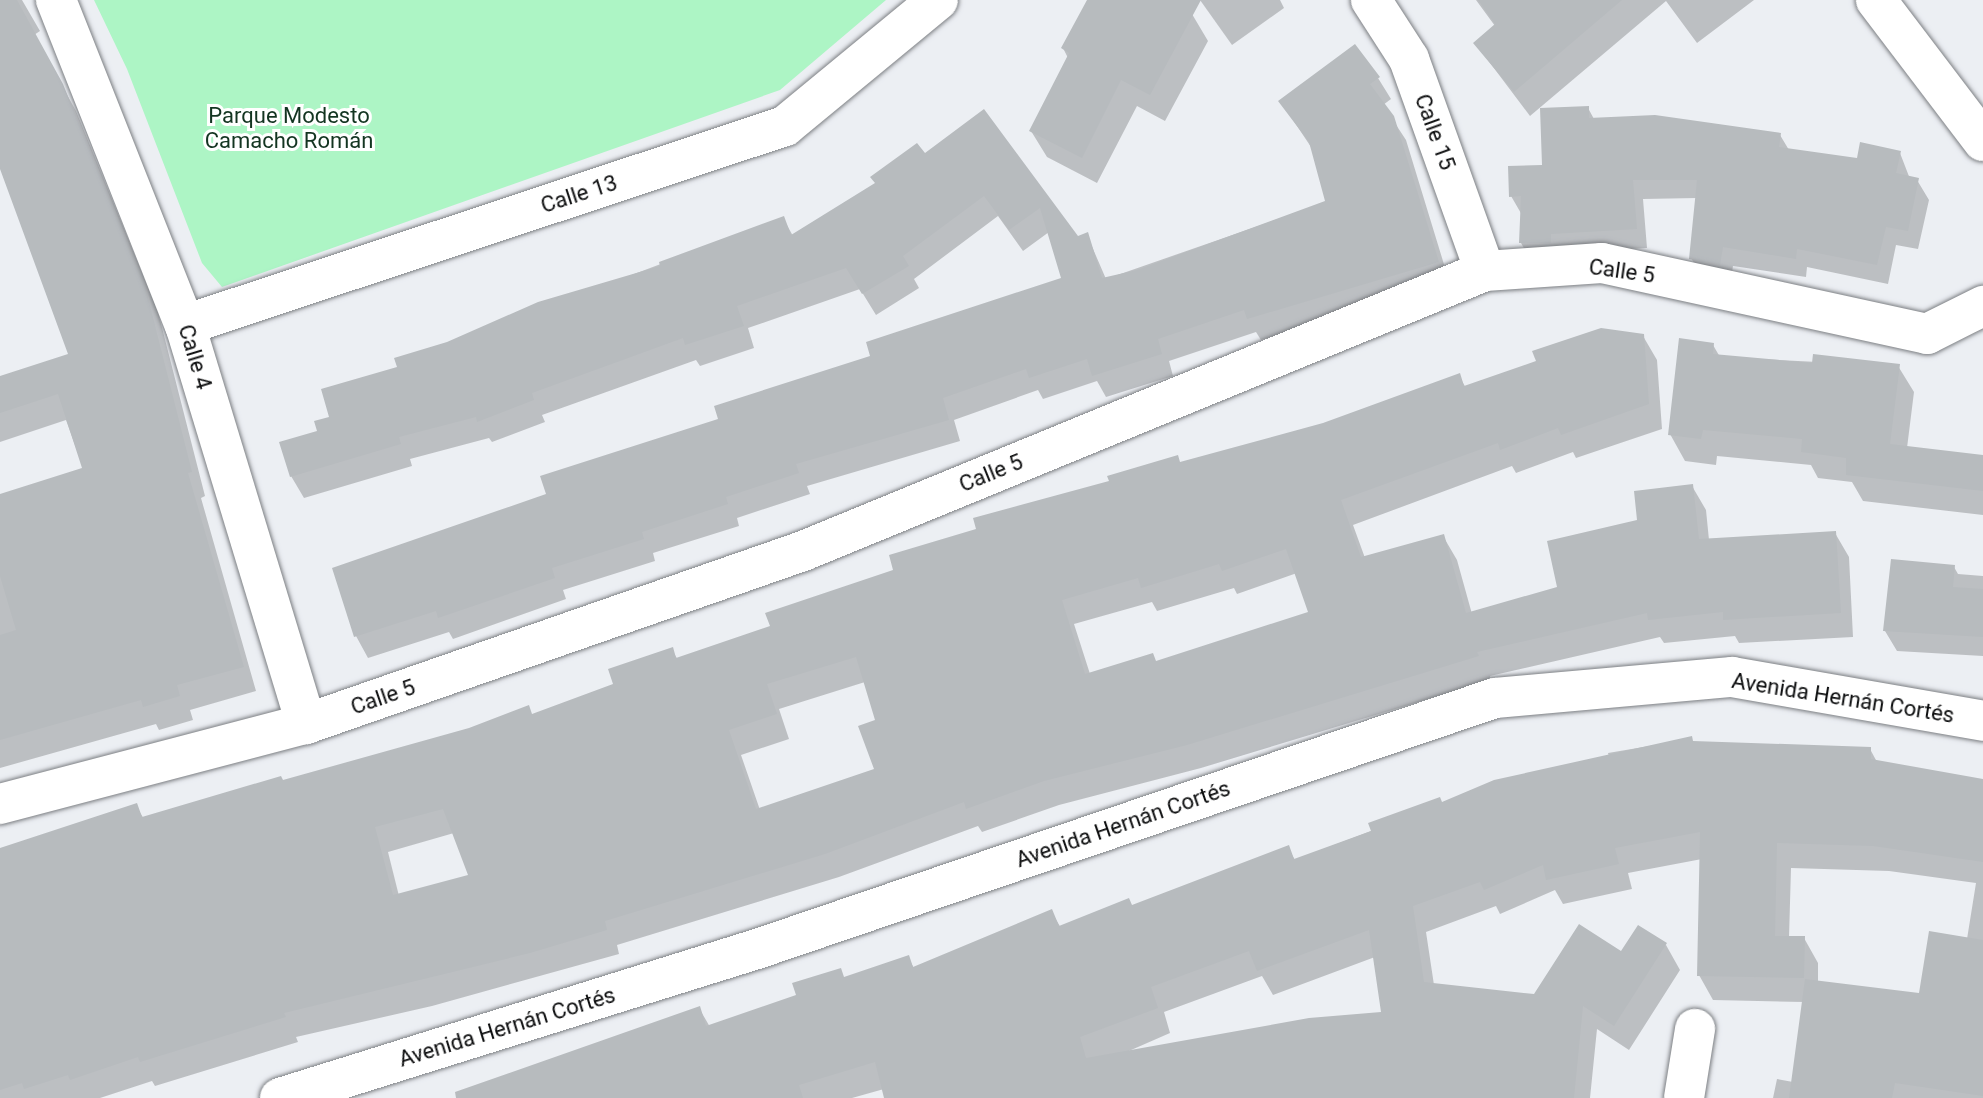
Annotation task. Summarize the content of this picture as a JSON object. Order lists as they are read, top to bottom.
{
  "streets": {
    "street": [
      "Calle 15",
      "Calle 13",
      "Calle 5",
      "Calle 4",
      "Avenida Hernán Cortés"
    ]
  },
  "crossings": [
    ["Calle 15", "Calle 5"],
    ["Calle 13", "Calle 4"],
    ["Calle 5", "Calle 4"]
  ],
  "parks": ["Parque Modesto Camacho Román"]
}
